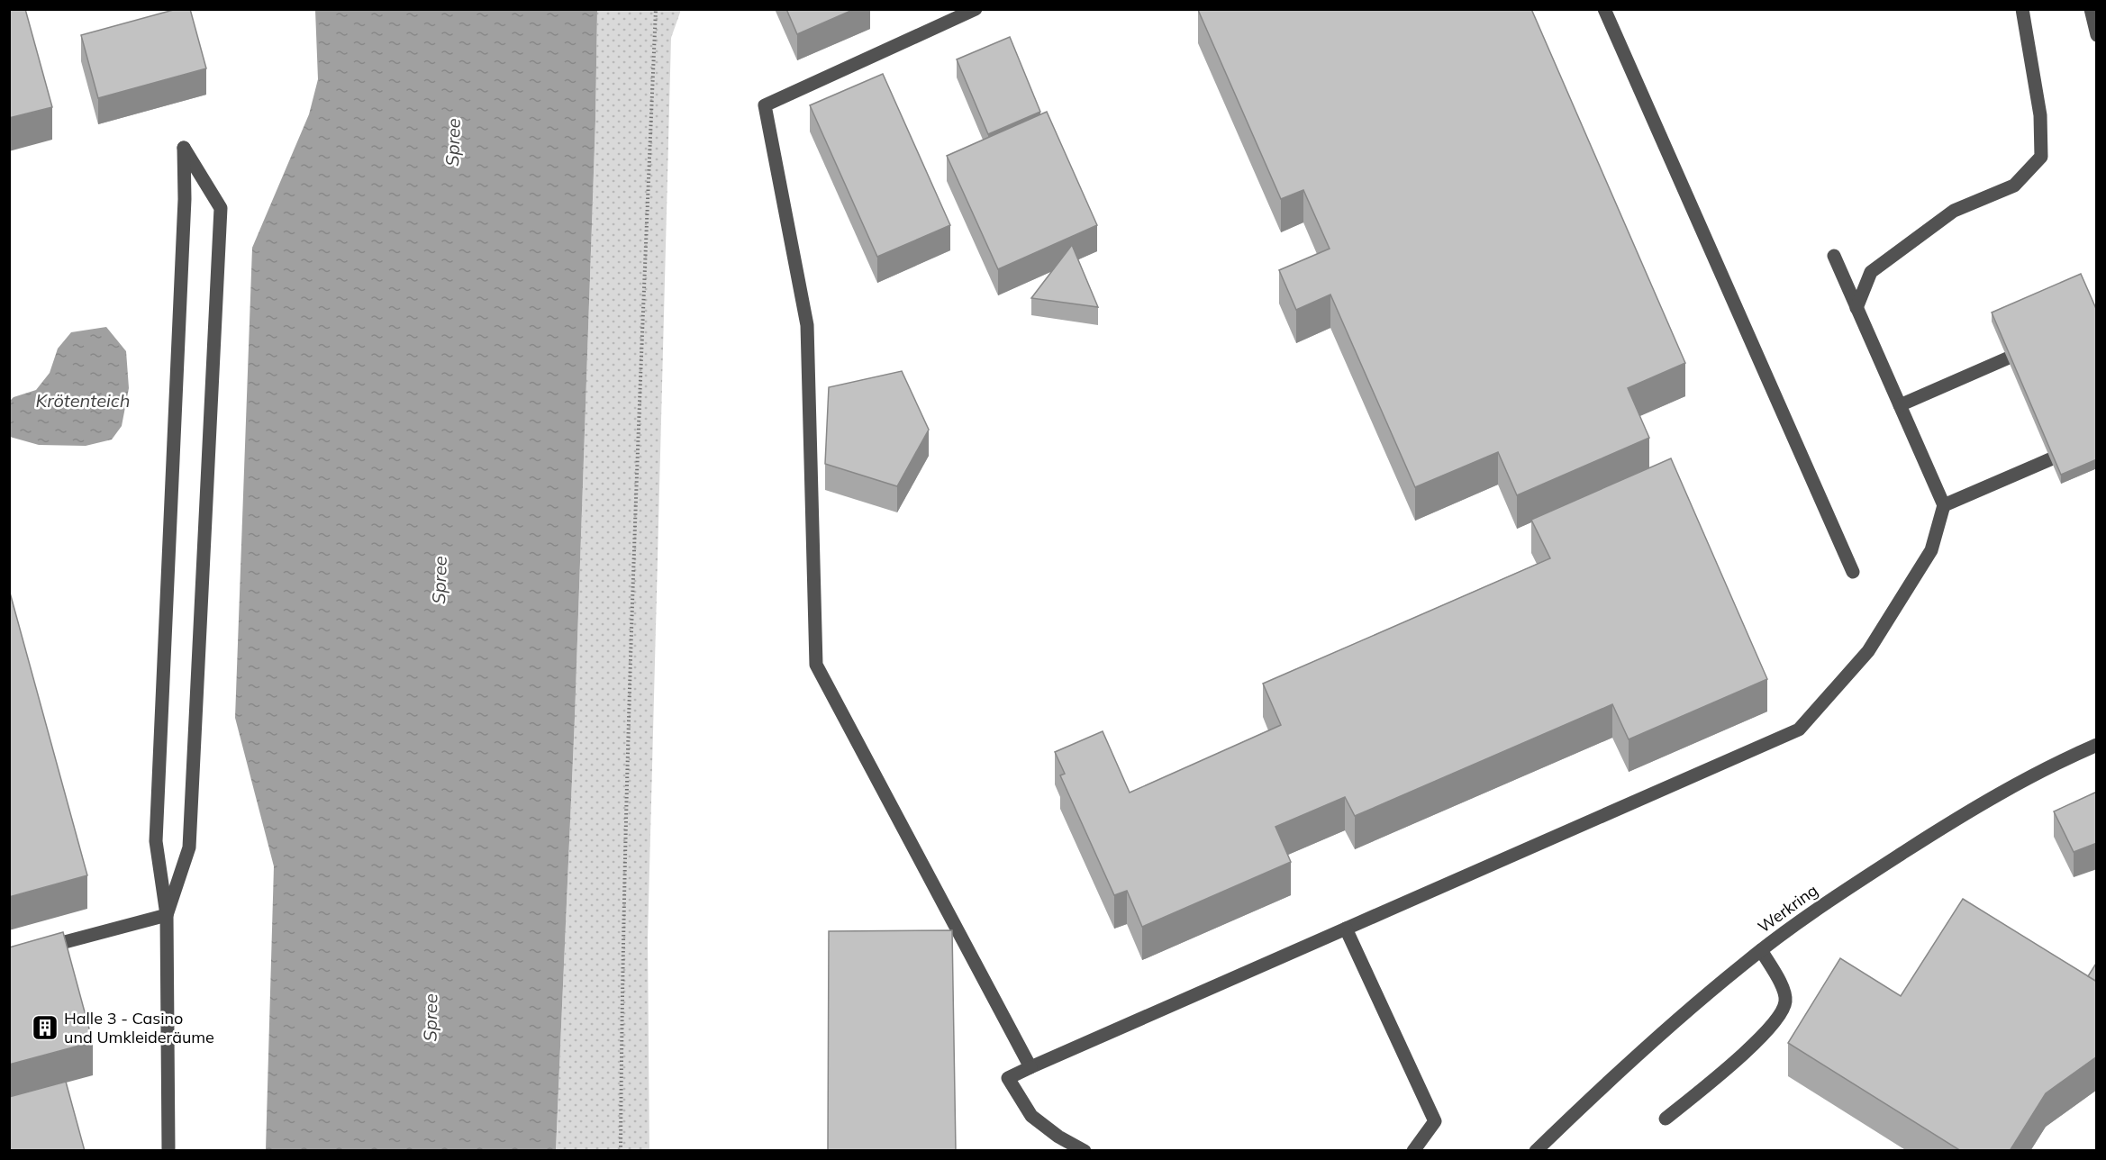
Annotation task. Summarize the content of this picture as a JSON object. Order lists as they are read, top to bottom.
{
  "streets": {
    "street": ["Werkring"]
  },
  "water": ["Spree", "Krötenteich"],
  "places": {
    "building": ["Halle 3 - Casino und Umkleideräume"]
  }
}
